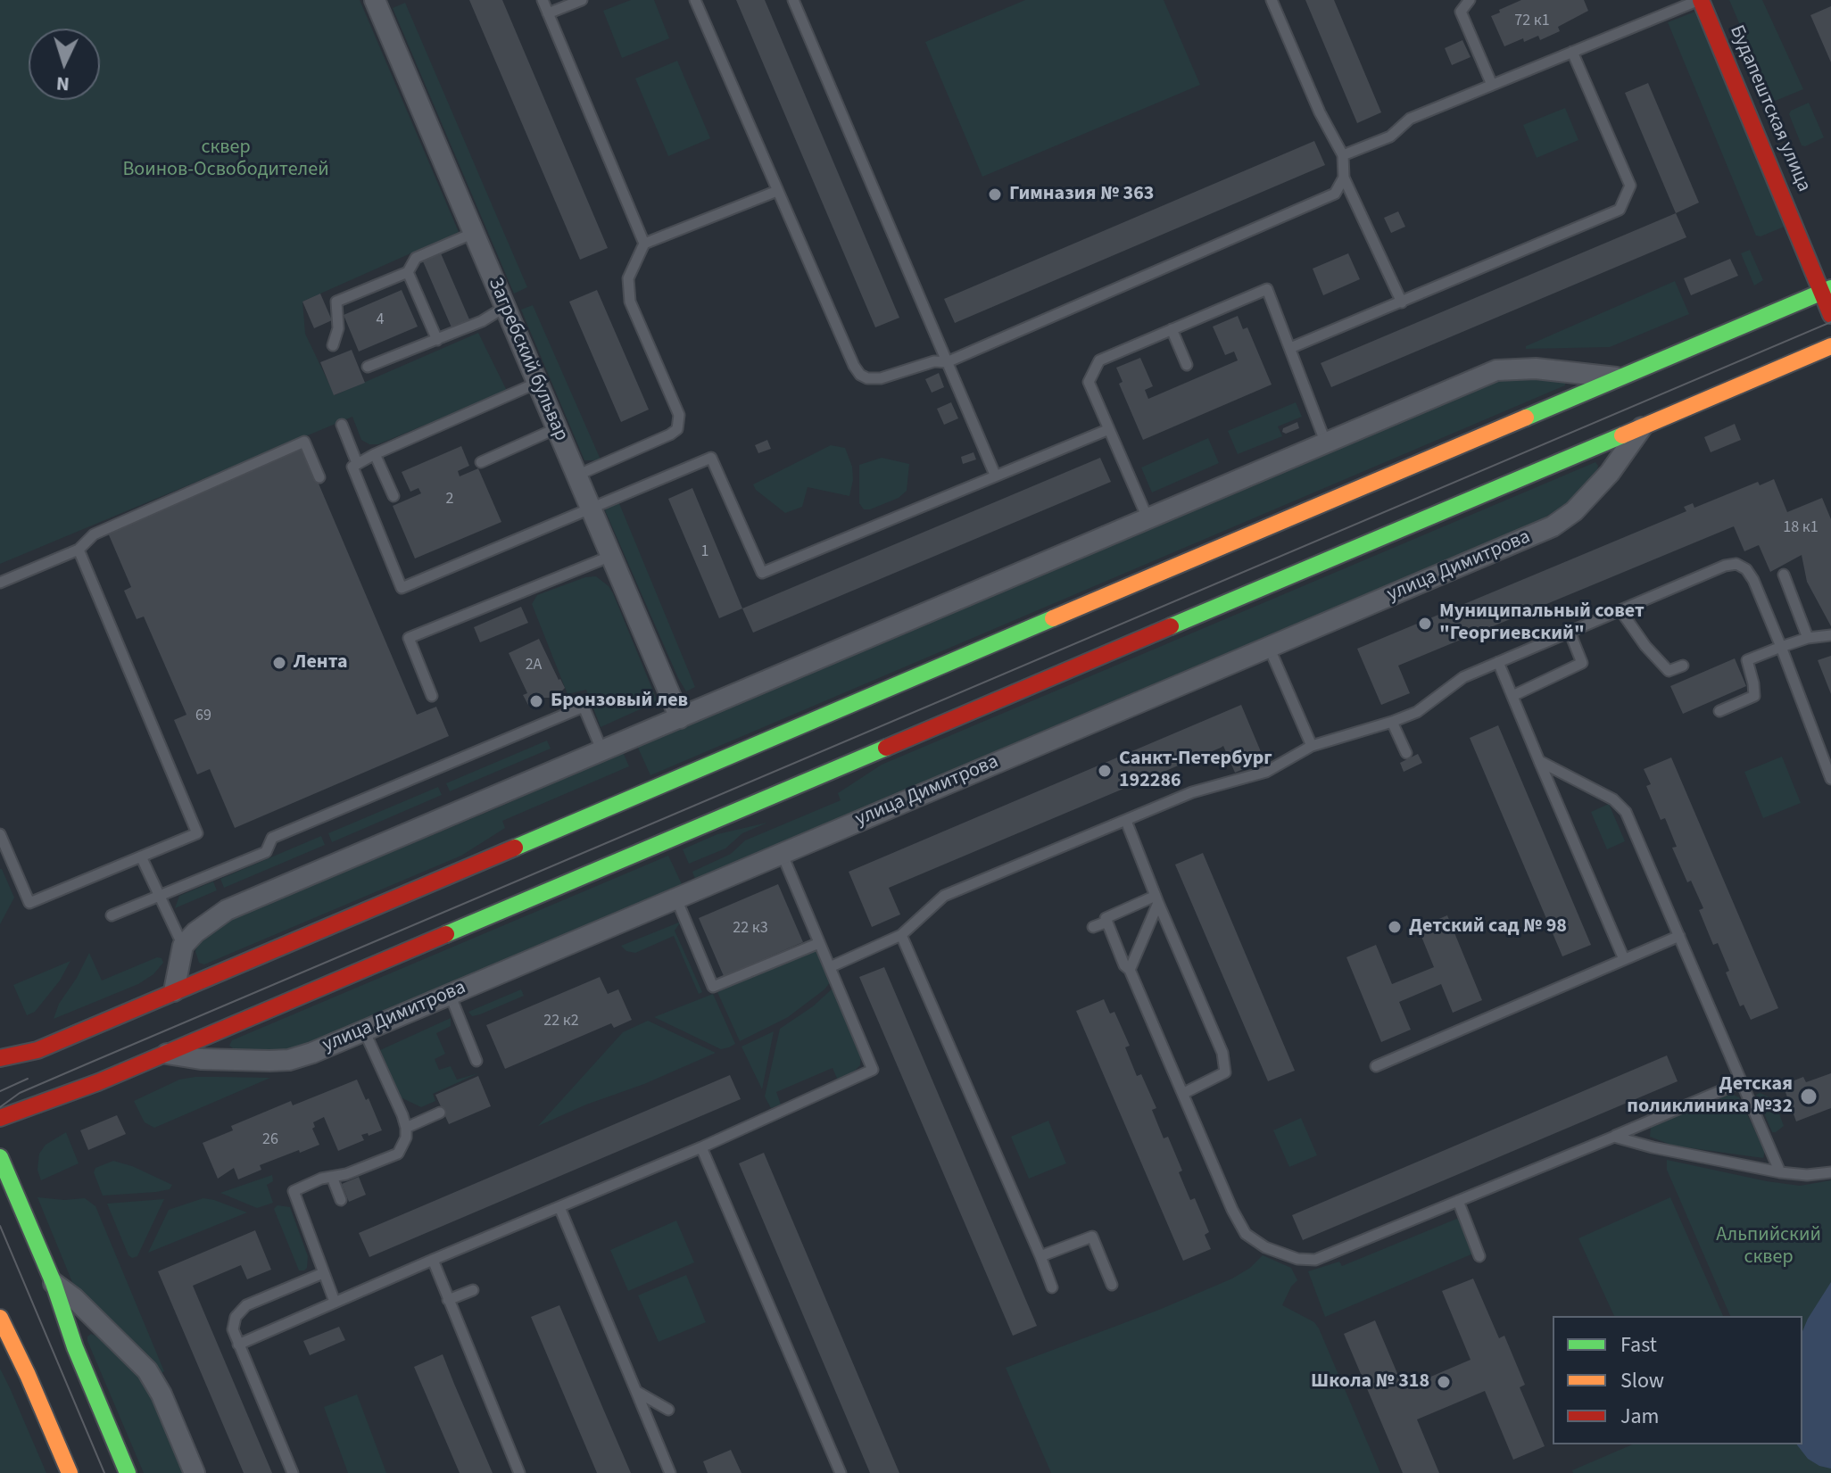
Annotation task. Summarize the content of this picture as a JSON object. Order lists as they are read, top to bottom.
{
  "streets": {
    "street": ["Будапештская улица", "Загребский бульвар", "улица Димитрова"]
  },
  "parks": ["сквер Воинов-Освободителей", "Альпийский сквер"],
  "places": [
    "Гимназия № 363",
    "Муниципальный совет \"Георгиевский\"",
    "Лента",
    "Бронзовый лев",
    "Санкт-Петербург 192286",
    "Детский сад № 98",
    "Детская поликлиника №32",
    "Школа № 318"
  ],
  "house_numbers": [
    "72 к1",
    "4",
    "2",
    "18 к1",
    "1",
    "2А",
    "69",
    "22 к3",
    "22 к2",
    "26"
  ],
  "legend": ["Fast", "Slow", "Jam"],
  "north": "bottom"
}
